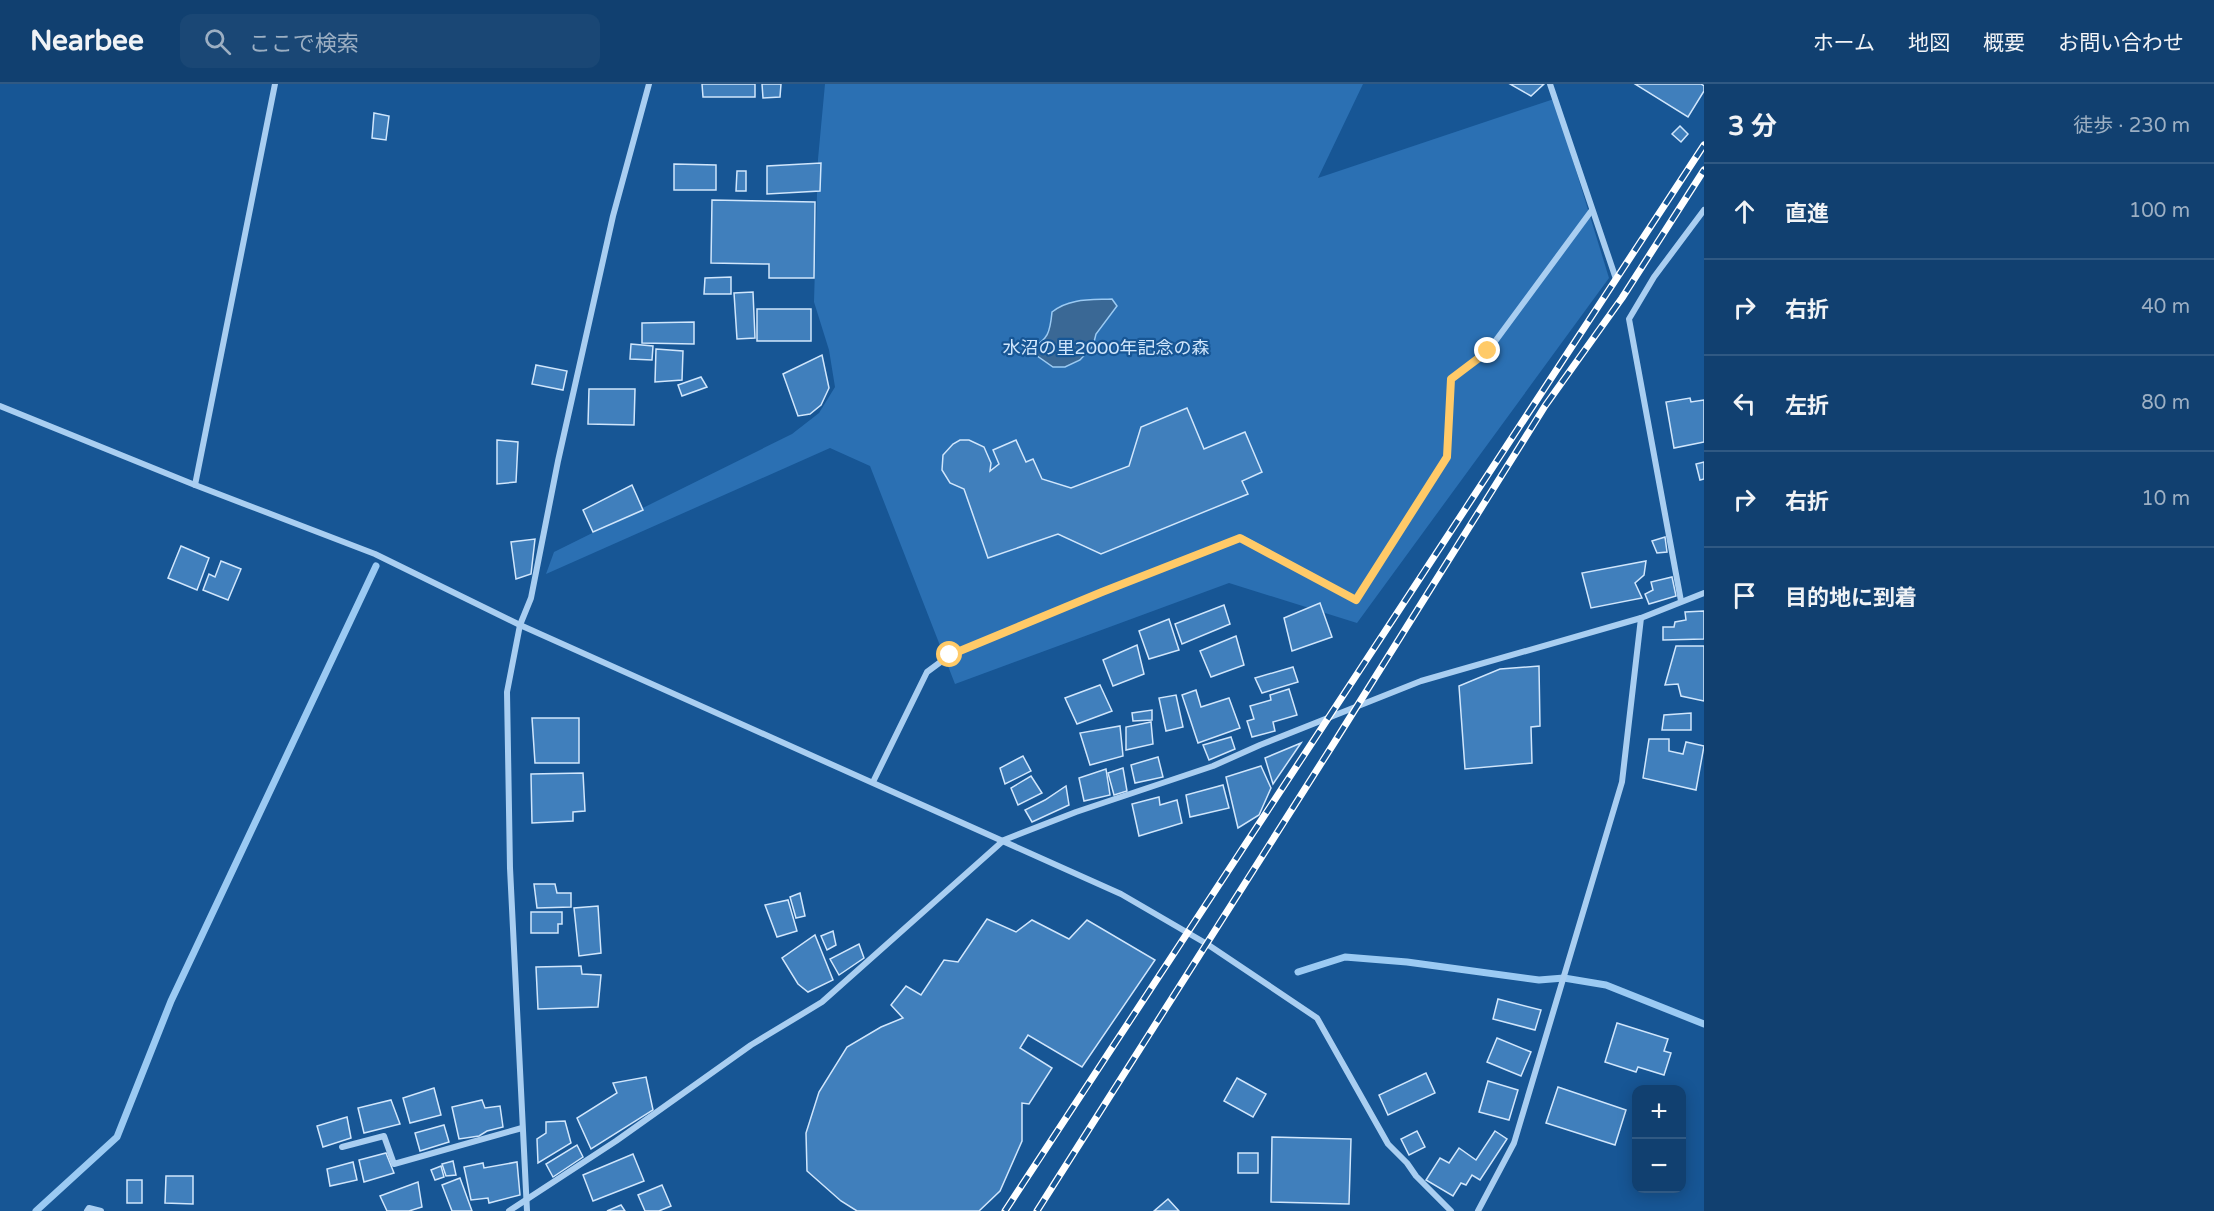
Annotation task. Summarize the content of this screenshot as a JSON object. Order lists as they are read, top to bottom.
{
  "parks": ["水沼の里2000年記念の森"],
  "page": {
    "header": "Nearbee",
    "search": "ここで検索",
    "nav": [
      "ホーム",
      "地図",
      "概要",
      "お問い合わせ"
    ],
    "heading": ["3 分", "徒歩 · 230 m"],
    "list": [
      ["直進", "100 m"],
      ["右折", "40 m"],
      ["左折", "80 m"],
      ["右折", "10 m"],
      "目的地に到着"
    ],
    "map_buttons": ["+", "−"]
  }
}
